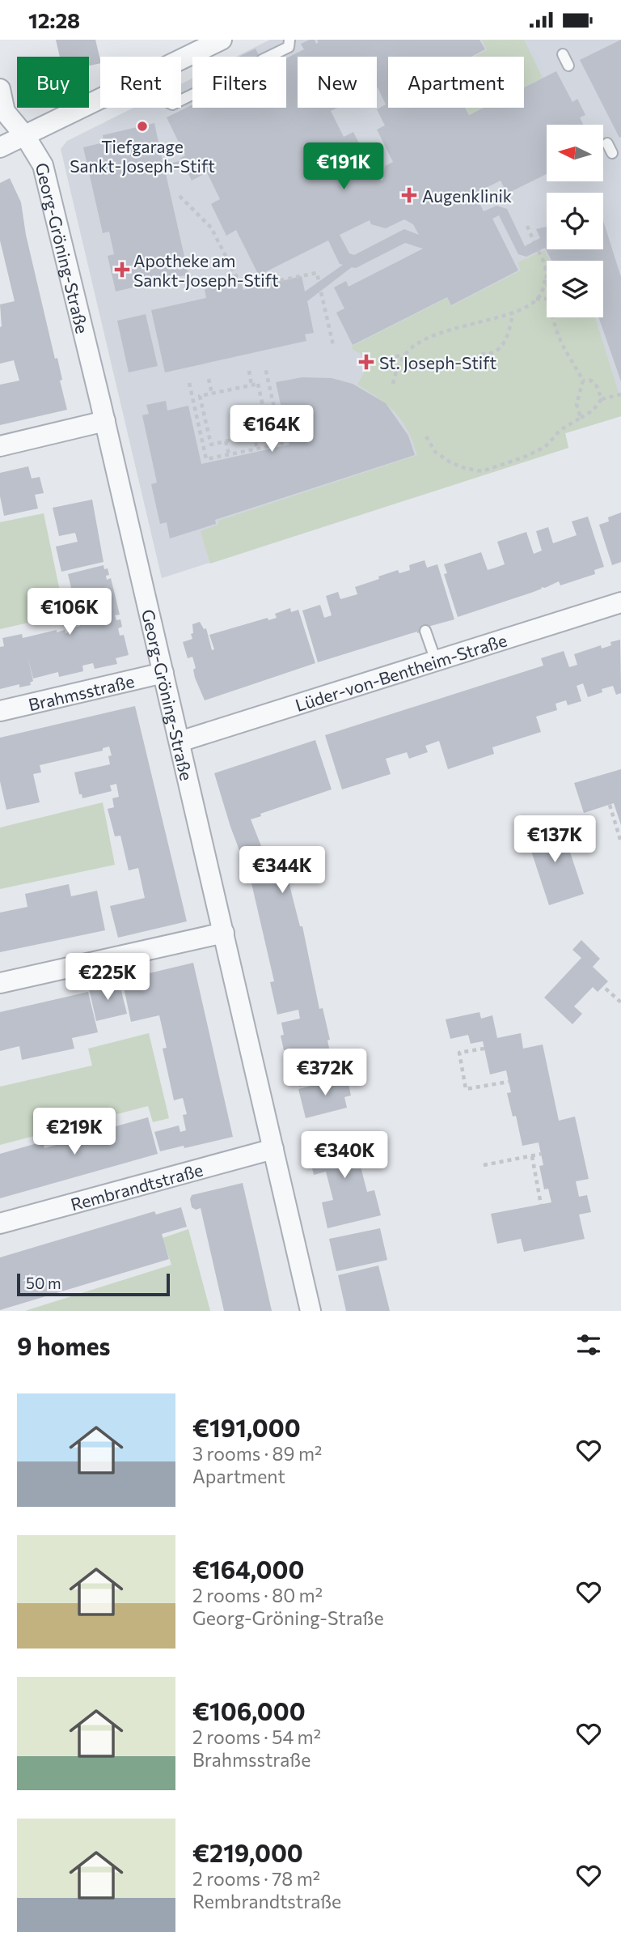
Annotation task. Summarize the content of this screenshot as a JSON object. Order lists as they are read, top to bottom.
{
  "streets": {
    "street": [
      "Georg-Gröning-Straße",
      "Lüder-von-Bentheim-Straße",
      "Brahmsstraße",
      "Rembrandtstraße"
    ]
  },
  "crossings": [
    ["Georg-Gröning-Straße", "Lüder-von-Bentheim-Straße"],
    ["Georg-Gröning-Straße", "Brahmsstraße"],
    ["Georg-Gröning-Straße", "Rembrandtstraße"]
  ],
  "places": {
    "other": ["Tiefgarage Sankt-Joseph-Stift"],
    "health": ["Augenklinik", "Apotheke am Sankt-Joseph-Stift", "St. Joseph-Stift"]
  },
  "scale_bar": "50 m",
  "north": "left",
  "page": {
    "status": "12:28",
    "chip": [
      "Buy",
      "Rent",
      "Filters",
      "New",
      "Apartment"
    ],
    "price": [
      "€191K",
      "€164K",
      "€106K",
      "€137K",
      "€344K",
      "€225K",
      "€372K",
      "€219K",
      "€340K"
    ],
    "scale": "50 m",
    "heading": "9 homes",
    "list": [
      {
        "name": "€191,000",
        "note": "3 rooms · 89 m² · Apartment"
      },
      {
        "name": "€164,000",
        "note": "2 rooms · 80 m² · Georg-Gröning-Straße"
      },
      {
        "name": "€106,000",
        "note": "2 rooms · 54 m² · Brahmsstraße"
      },
      {
        "name": "€219,000",
        "note": "2 rooms · 78 m² · Rembrandtstraße"
      }
    ]
  }
}
